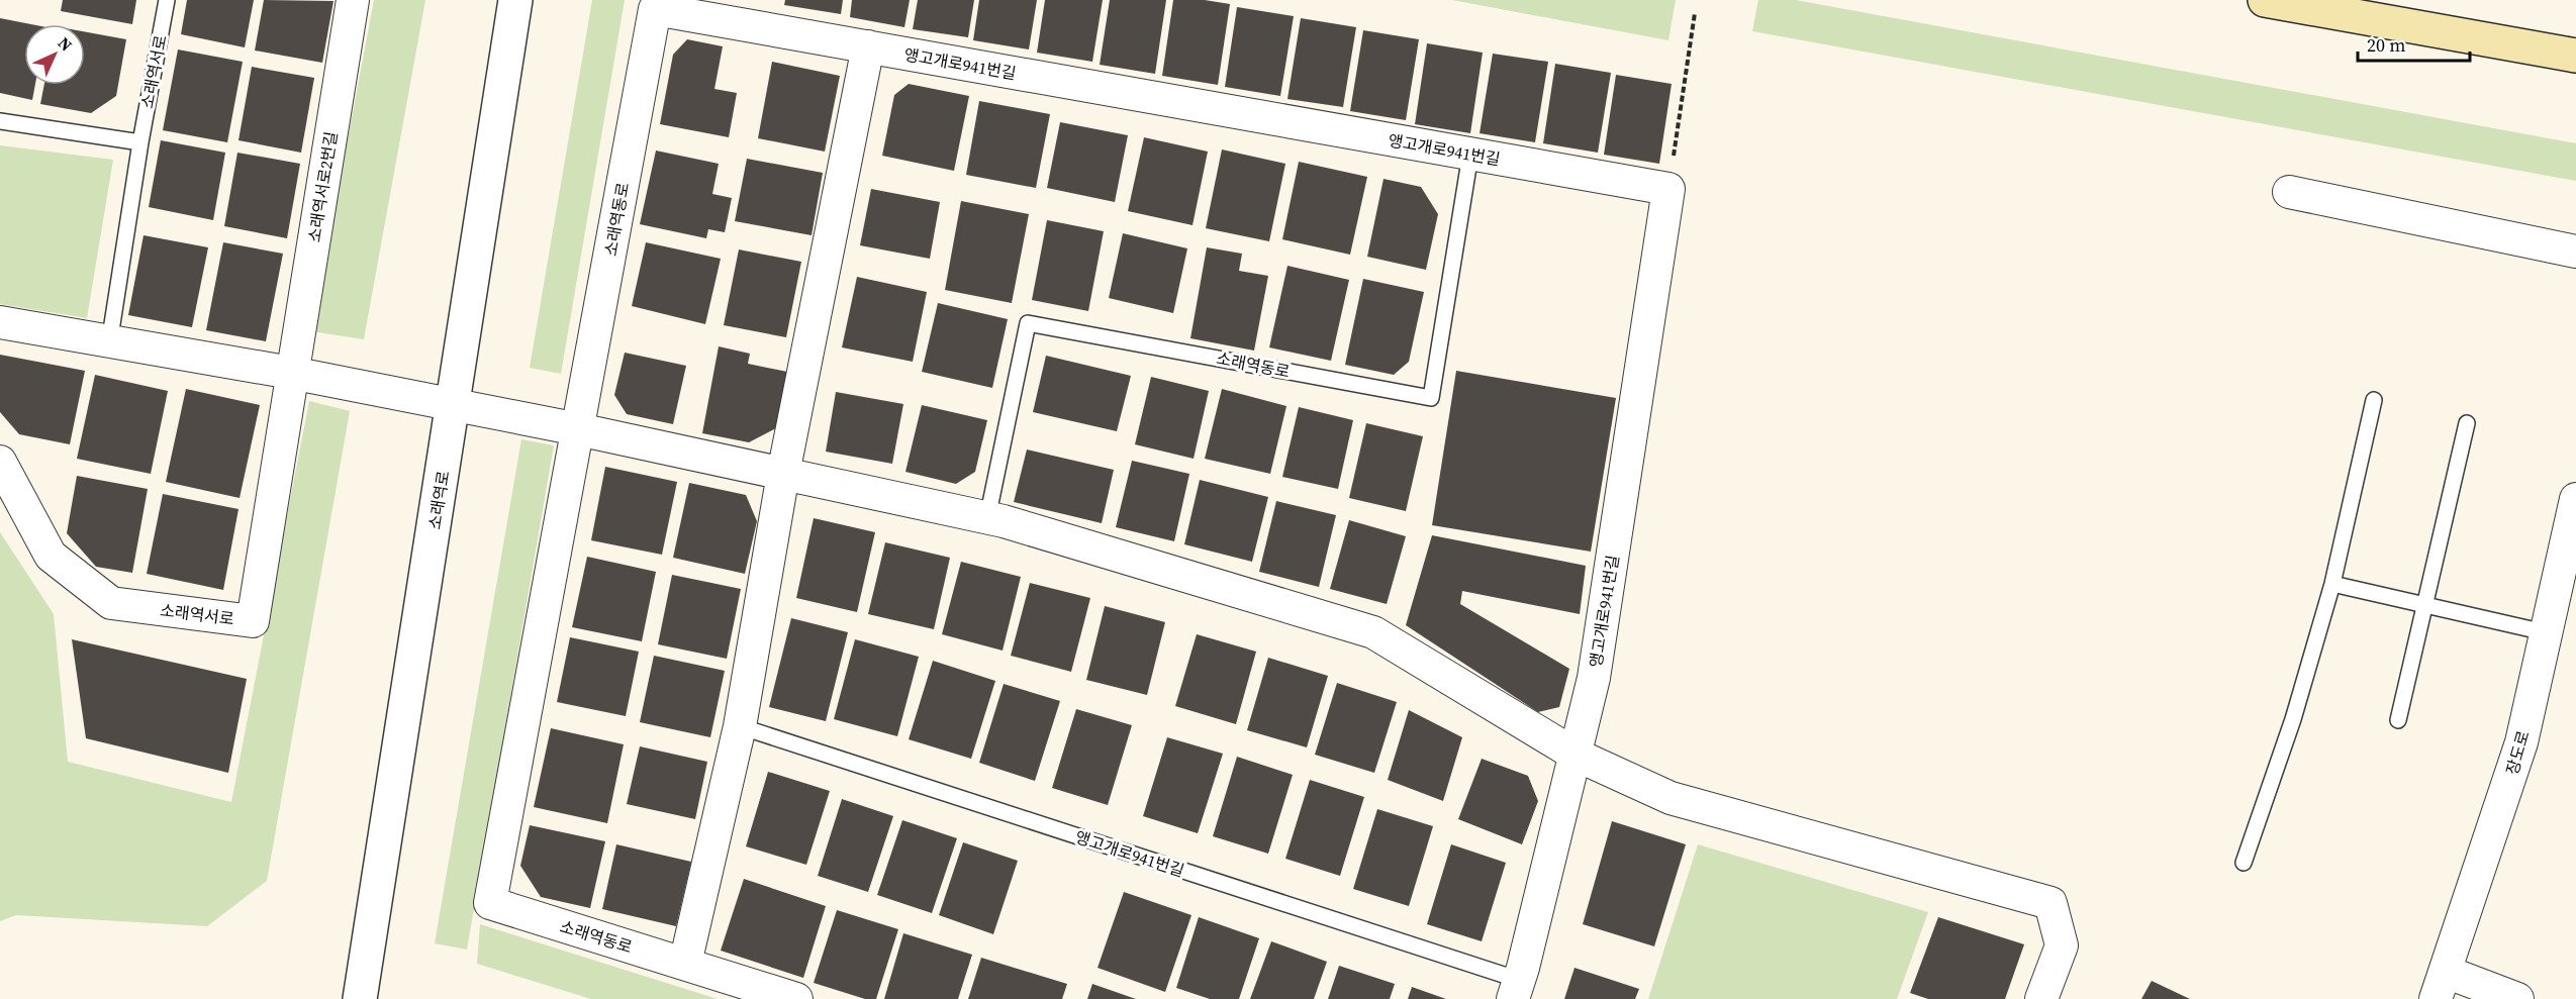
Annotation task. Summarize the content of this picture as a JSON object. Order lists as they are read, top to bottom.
{
  "streets": {
    "street": [
      "앵고개로941번길",
      "소래역서로",
      "소래역서로2번길",
      "소래역동로",
      "소래역로",
      "장도로"
    ]
  },
  "crossings": [
    ["앵고개로941번길", "소래역동로"],
    ["소래역서로", "소래역서로2번길"]
  ],
  "scale_bar": "20 m",
  "north": "top right"
}
